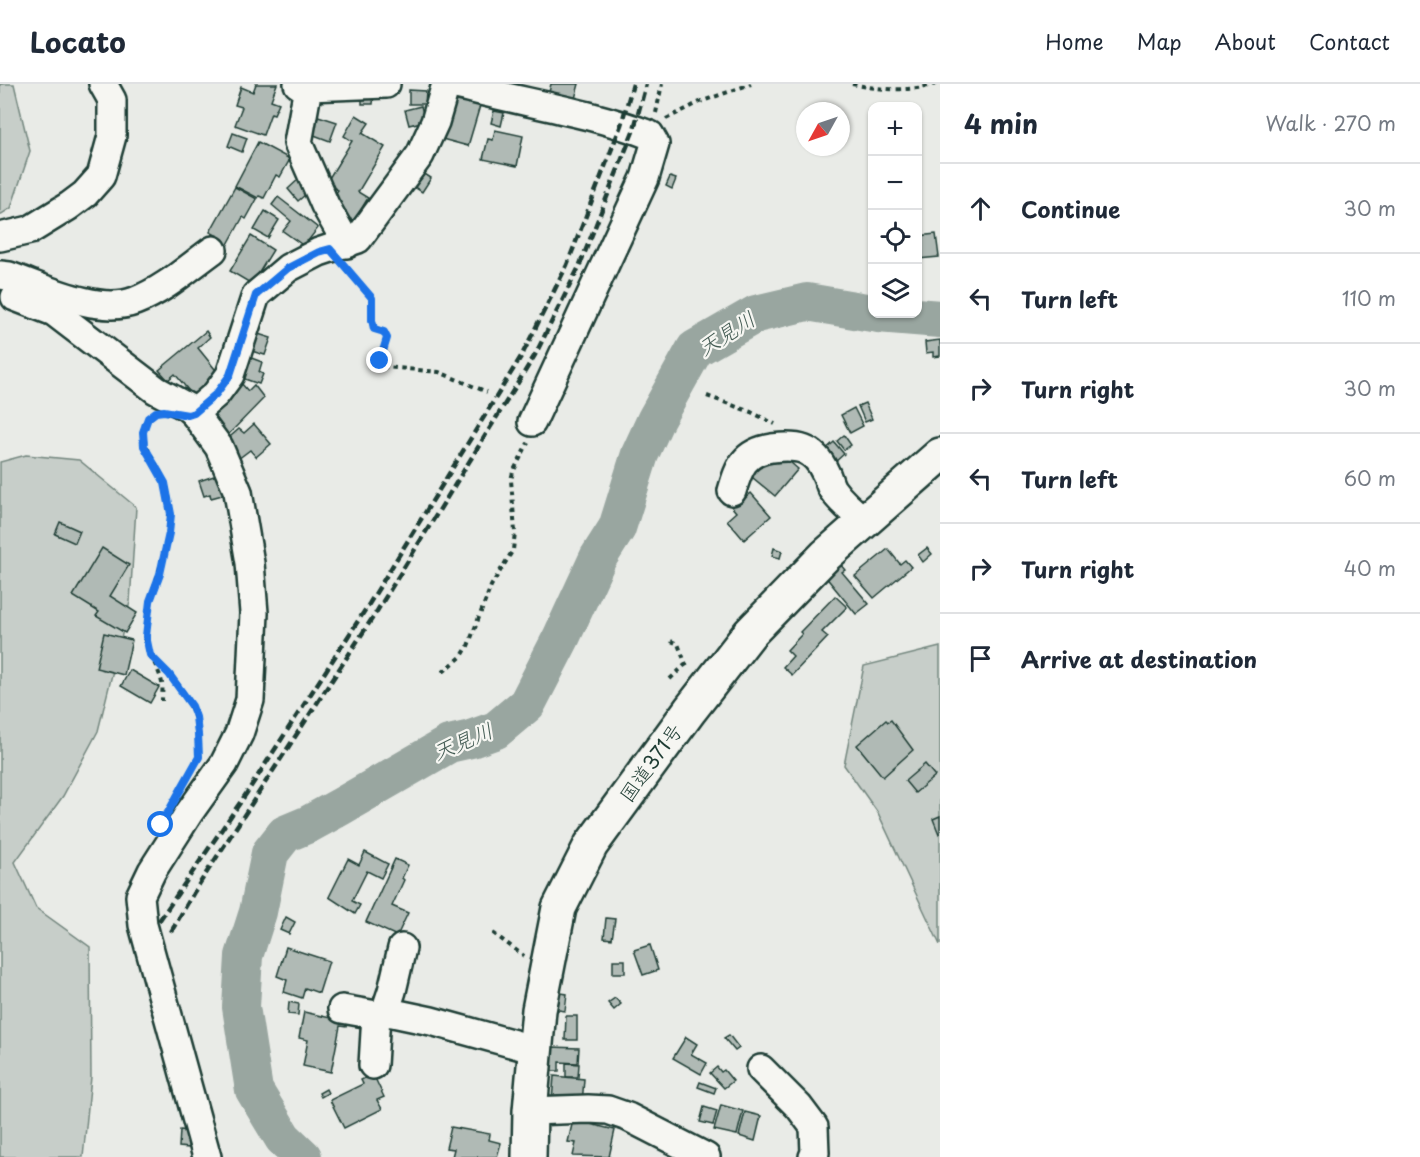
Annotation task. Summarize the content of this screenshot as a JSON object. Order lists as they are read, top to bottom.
{
  "streets": {
    "highway": ["国道371号"]
  },
  "water": ["天見川"],
  "north": "bottom left",
  "page": {
    "header": "Locato",
    "nav": [
      "Home",
      "Map",
      "About",
      "Contact"
    ],
    "heading": ["4 min", "Walk · 270 m"],
    "map_buttons": ["+", "−"],
    "list": [
      ["Continue", "30 m"],
      ["Turn left", "110 m"],
      ["Turn right", "30 m"],
      ["Turn left", "60 m"],
      ["Turn right", "40 m"],
      "Arrive at destination"
    ]
  }
}
